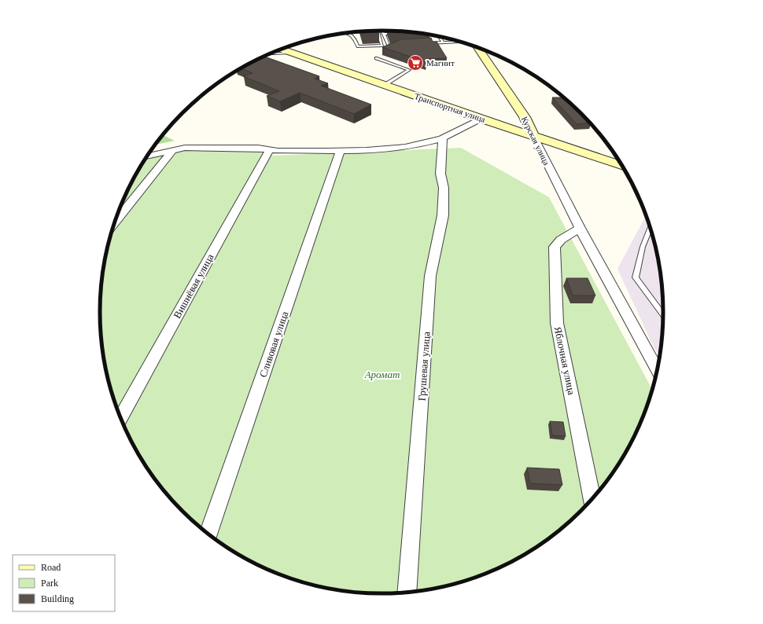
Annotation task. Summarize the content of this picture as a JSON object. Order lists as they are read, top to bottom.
{
  "streets": {
    "main road": ["Транспортная улица", "Курская улица"],
    "street": [
      "Вишнёвая улица",
      "Сливовая улица",
      "Яблочная улица",
      "Грушевая улица"
    ]
  },
  "crossings": [
    ["Транспортная улица", "Курская улица"],
    ["Курская улица", "Яблочная улица"]
  ],
  "parks": ["Аромат"],
  "places": {
    "supermarket": ["Магнит"]
  },
  "legend": ["Road", "Park", "Building"]
}
